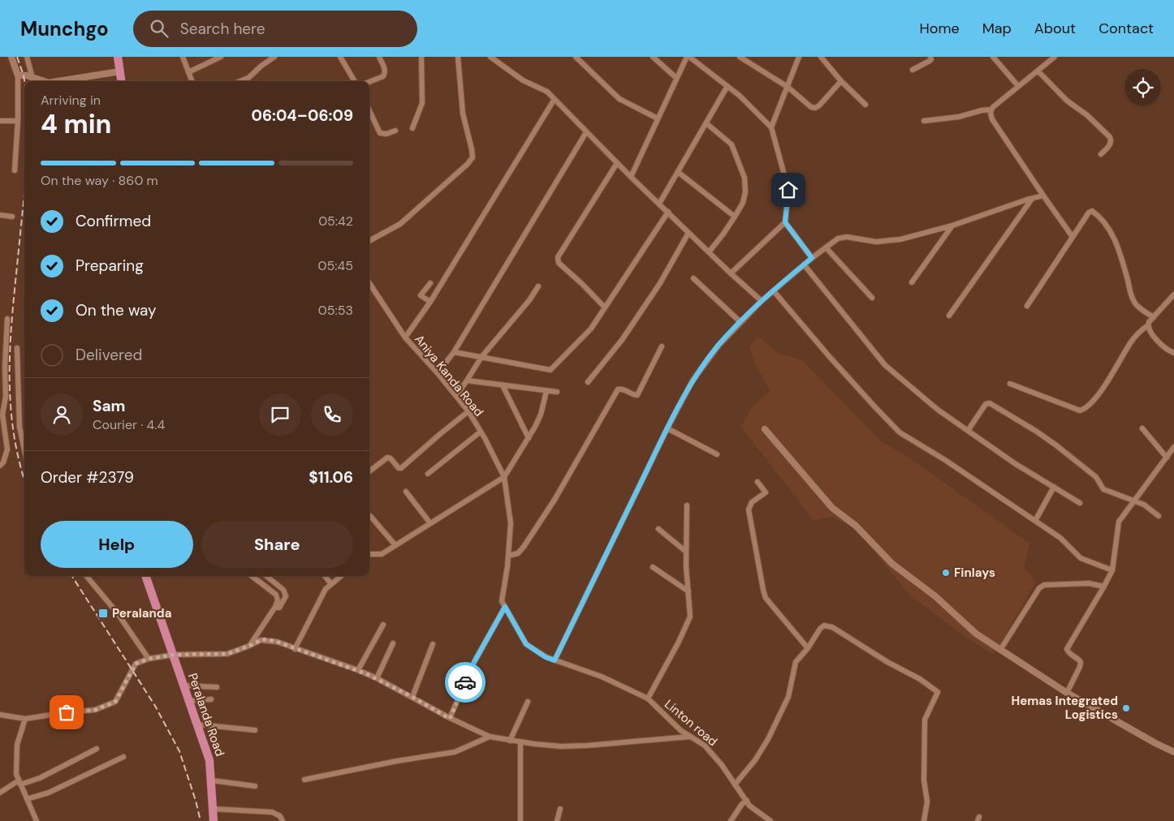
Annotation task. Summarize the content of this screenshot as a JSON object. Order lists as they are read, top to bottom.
{
  "streets": {
    "main road": ["Peralanda Road"],
    "street": ["Aniya Kanda Road", "Linton road"]
  },
  "crossings": [
    ["Aniya Kanda Road", "Linton road"]
  ],
  "places": {
    "other": ["Finlays", "Hemas Integrated Logistics"],
    "transit": ["Peralanda"]
  },
  "page": {
    "header": "Munchgo",
    "search": "Search here",
    "nav": [
      "Home",
      "Map",
      "About",
      "Contact"
    ],
    "heading": ["4 min", "Arriving in", "06:04–06:09"],
    "panel": [
      "Sam",
      "Courier · 4.4",
      "Order #2379",
      "$11.06"
    ],
    "bar": "On the way · 860 m",
    "list": [
      ["Confirmed", "05:42"],
      ["Preparing", "05:45"],
      ["On the way", "05:53"],
      "Delivered"
    ],
    "buttons": ["Help", "Share"]
  }
}
